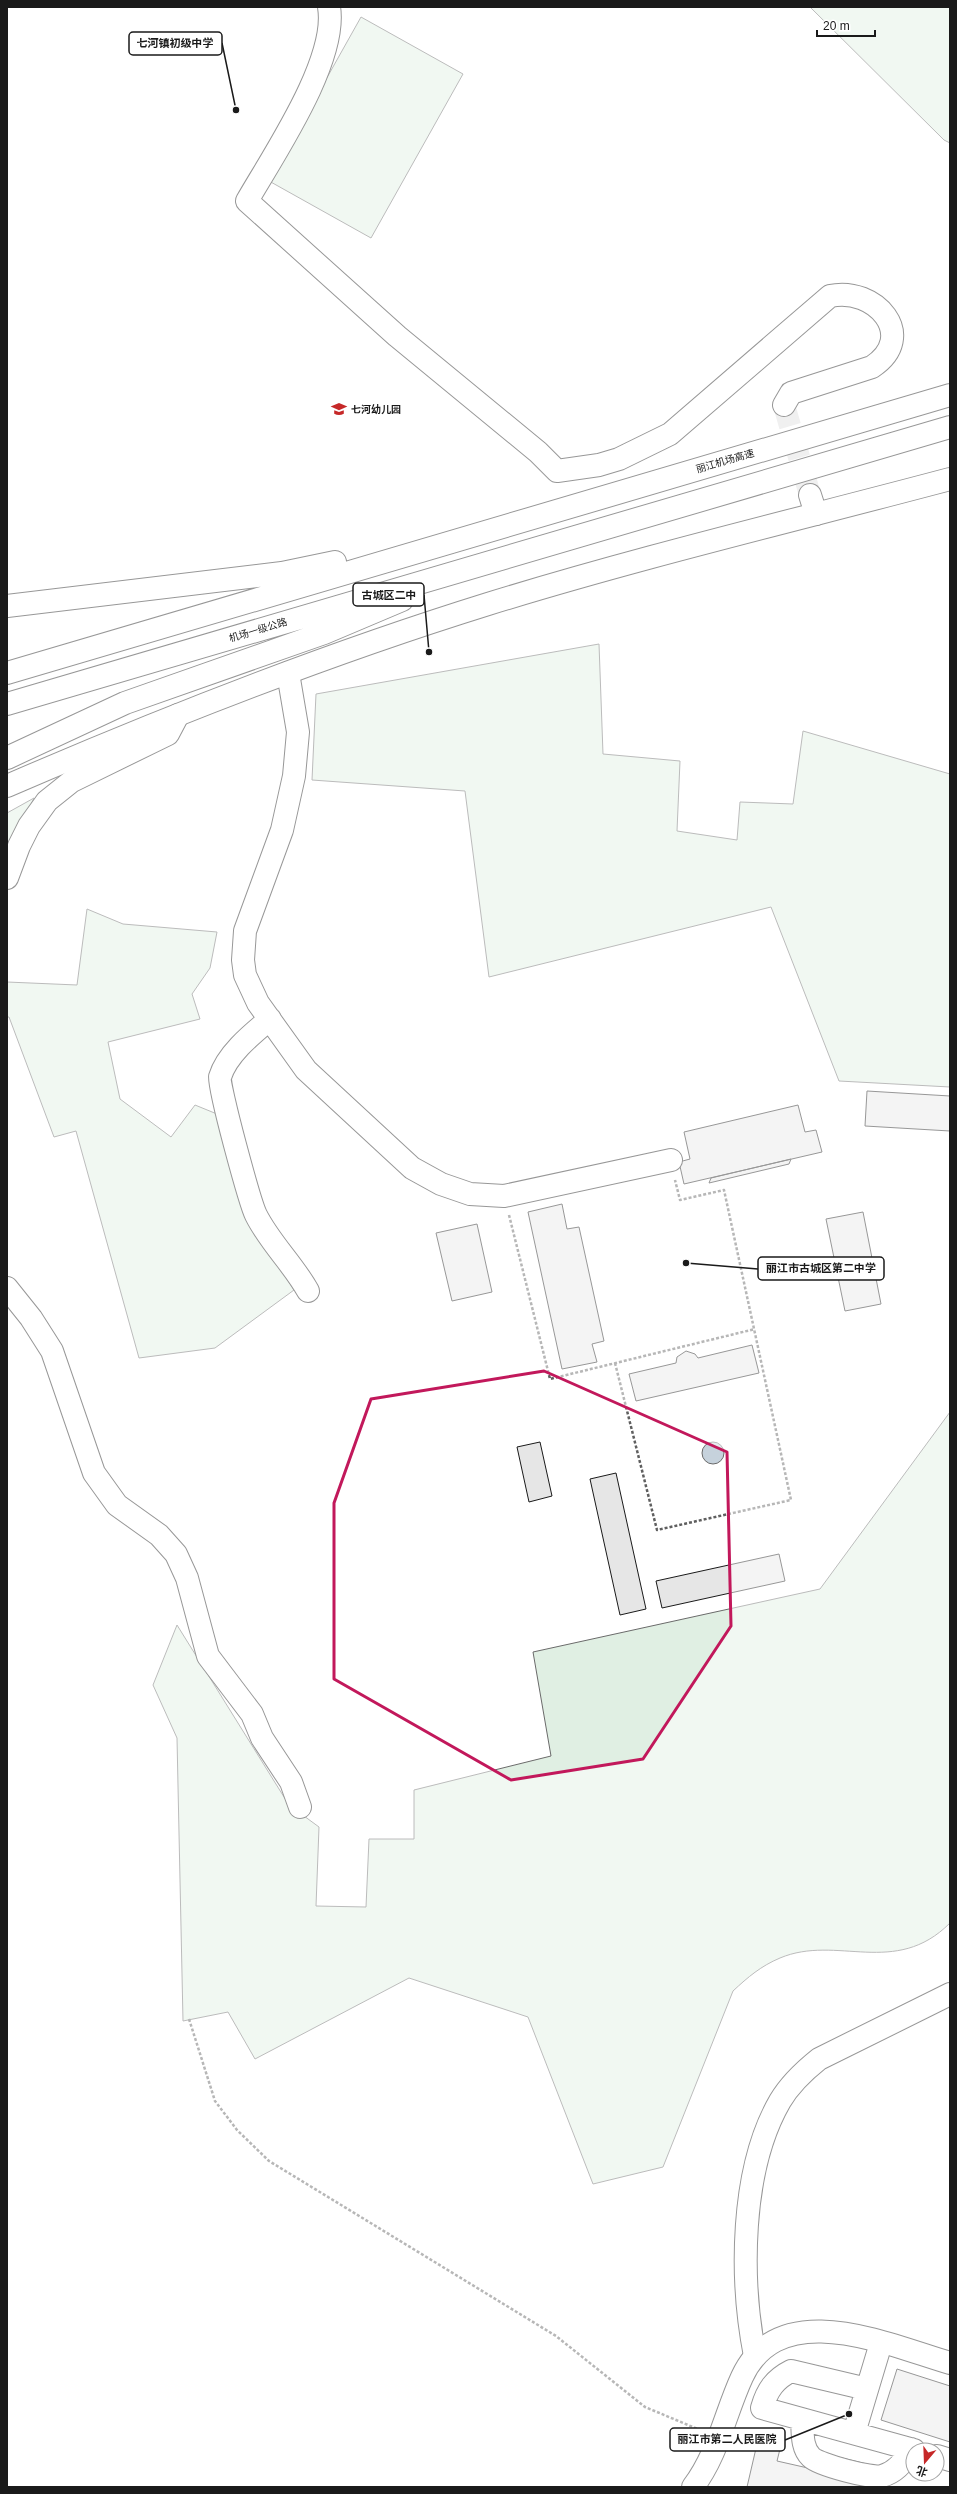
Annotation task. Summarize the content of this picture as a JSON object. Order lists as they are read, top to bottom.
{
  "streets": {
    "main road": ["丽江机场高速", "机场一级公路"]
  },
  "places": {
    "other": [
      "七河镇初级中学",
      "古城区二中",
      "丽江市古城区第二中学",
      "丽江市第二人民医院"
    ],
    "school or university": ["七河幼儿园"]
  },
  "scale_bar": "20 m",
  "north": "bottom"
}
